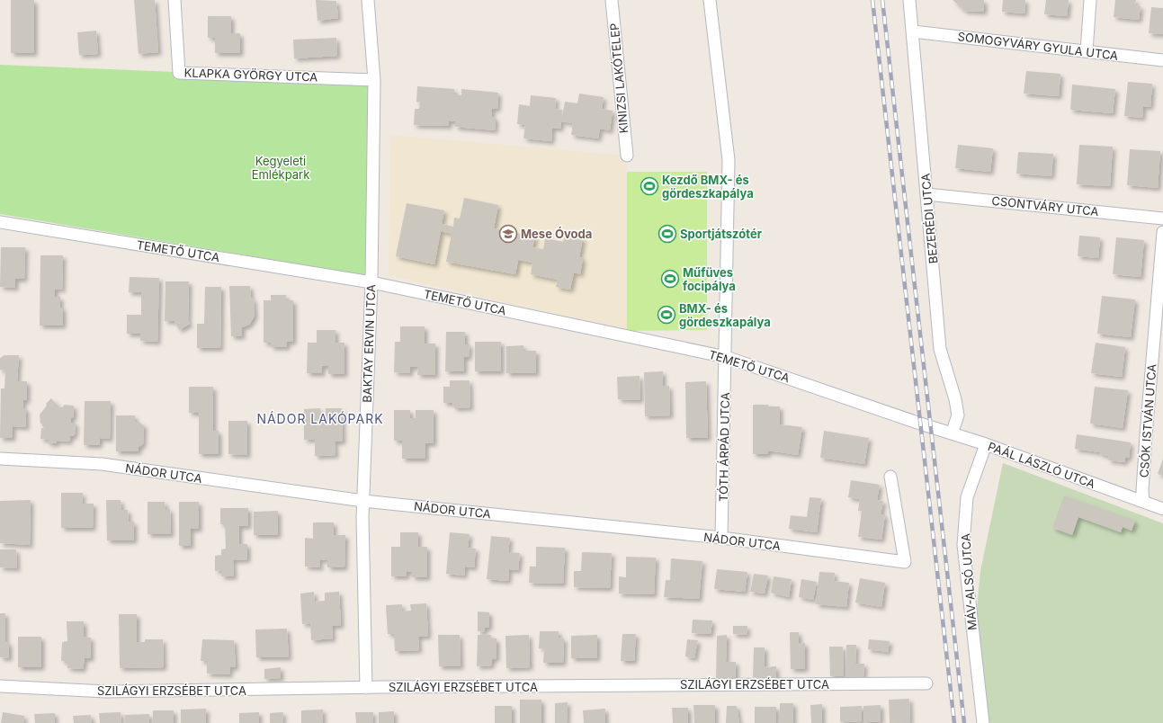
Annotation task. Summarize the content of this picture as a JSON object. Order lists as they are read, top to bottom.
{
  "streets": {
    "street": [
      "SOMOGYVÁRY GYULA UTCA",
      "KLAPKA GYÖRGY UTCA",
      "KINIZSI LAKÓTELEP",
      "CSONTVÁRY UTCA",
      "BEZERÉDI UTCA",
      "TEMETŐ UTCA",
      "BAKTAY ERVIN UTCA",
      "CSÓK ISTVÁN UTCA",
      "TÓTH ÁRPÁD UTCA",
      "PAÁL LÁSZLÓ UTCA",
      "NÁDOR UTCA",
      "MÁV-ALSÓ UTCA",
      "SZILÁGYI ERZSÉBET UTCA"
    ]
  },
  "crossings": [
    ["SOMOGYVÁRY GYULA UTCA", "BEZERÉDI UTCA"],
    ["KLAPKA GYÖRGY UTCA", "BAKTAY ERVIN UTCA"],
    ["CSONTVÁRY UTCA", "BEZERÉDI UTCA"],
    ["BEZERÉDI UTCA", "PAÁL LÁSZLÓ UTCA"],
    ["TEMETŐ UTCA", "BAKTAY ERVIN UTCA"],
    ["TEMETŐ UTCA", "TÓTH ÁRPÁD UTCA"],
    ["TEMETŐ UTCA", "PAÁL LÁSZLÓ UTCA"],
    ["BAKTAY ERVIN UTCA", "NÁDOR UTCA"],
    ["BAKTAY ERVIN UTCA", "SZILÁGYI ERZSÉBET UTCA"],
    ["CSÓK ISTVÁN UTCA", "PAÁL LÁSZLÓ UTCA"],
    ["TÓTH ÁRPÁD UTCA", "NÁDOR UTCA"],
    ["PAÁL LÁSZLÓ UTCA", "MÁV-ALSÓ UTCA"]
  ],
  "districts": ["NÁDOR LAKÓPARK"],
  "parks": ["Kegyeleti Emlékpark"],
  "places": {
    "sports": [
      "Kezdő BMX- és gördeszkapálya",
      "Sportjátszótér",
      "Műfüves focipálya",
      "BMX- és gördeszkapálya"
    ],
    "school or university": ["Mese Óvoda"]
  }
}
